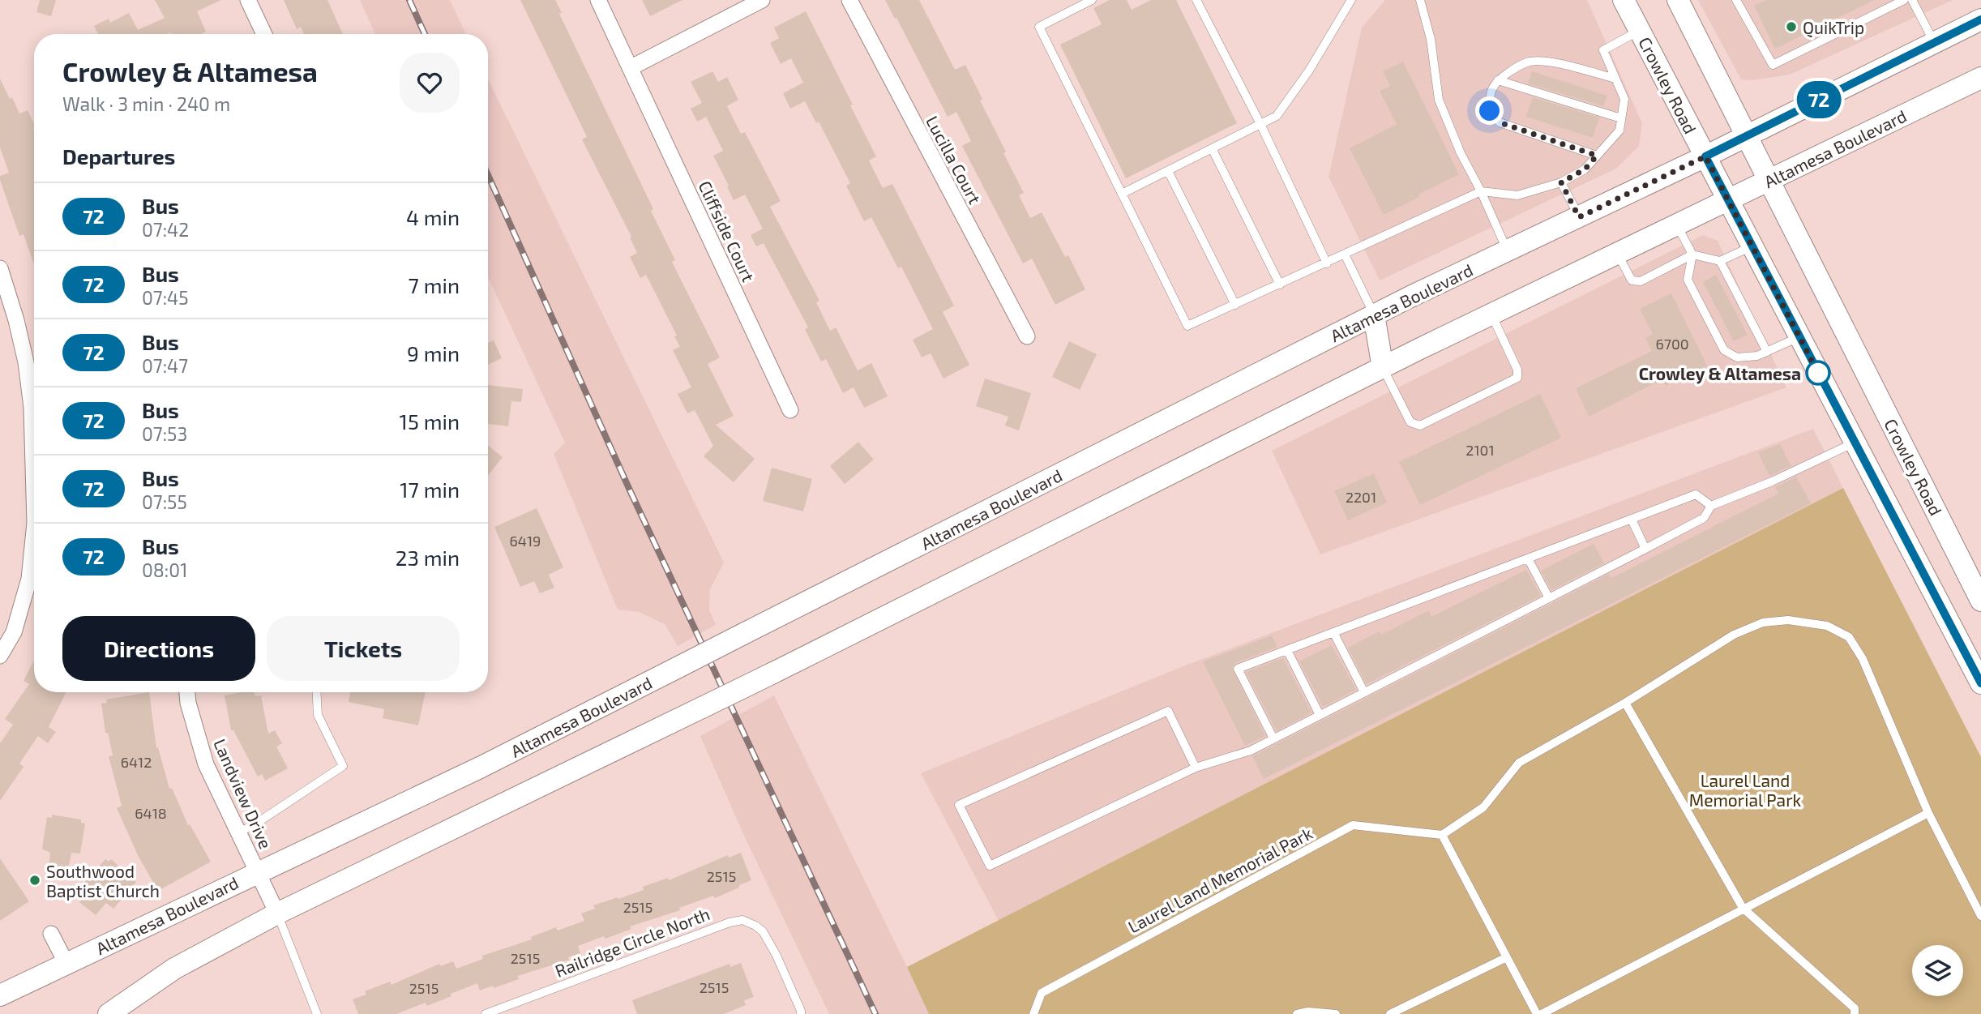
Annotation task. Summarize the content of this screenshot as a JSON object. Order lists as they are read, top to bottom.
{
  "streets": {
    "main road": ["Crowley Road", "Altamesa Boulevard"],
    "street": ["Lucilla Court", "Cliffside Court", "Landview Drive"],
    "lane": ["Laurel Land Memorial Park", "Railridge Circle North"]
  },
  "crossings": [
    ["Crowley Road", "Altamesa Boulevard"],
    ["Altamesa Boulevard", "Landview Drive"]
  ],
  "parks": ["Laurel Land Memorial Park"],
  "places": ["QuikTrip", "Crowley & Altamesa", "Southwood Baptist Church"],
  "lines": ["bus line 72"],
  "house_numbers": [
    "6700",
    "2101",
    "2201",
    "6419",
    "6412",
    "6418",
    "2515",
    "2515",
    "2515",
    "2515",
    "2515"
  ],
  "page": {
    "on_map": "72",
    "heading": [
      ["Crowley & Altamesa", "Walk · 3 min · 240 m"],
      "Departures"
    ],
    "list": [
      {
        "mark": "72",
        "name": "Bus",
        "note": "07:42",
        "value": "4 min"
      },
      {
        "mark": "72",
        "name": "Bus",
        "note": "07:45",
        "value": "7 min"
      },
      {
        "mark": "72",
        "name": "Bus",
        "note": "07:47",
        "value": "9 min"
      },
      {
        "mark": "72",
        "name": "Bus",
        "note": "07:53",
        "value": "15 min"
      },
      {
        "mark": "72",
        "name": "Bus",
        "note": "07:55",
        "value": "17 min"
      },
      {
        "mark": "72",
        "name": "Bus",
        "note": "08:01",
        "value": "23 min"
      }
    ],
    "buttons": ["Directions", "Tickets"]
  }
}
